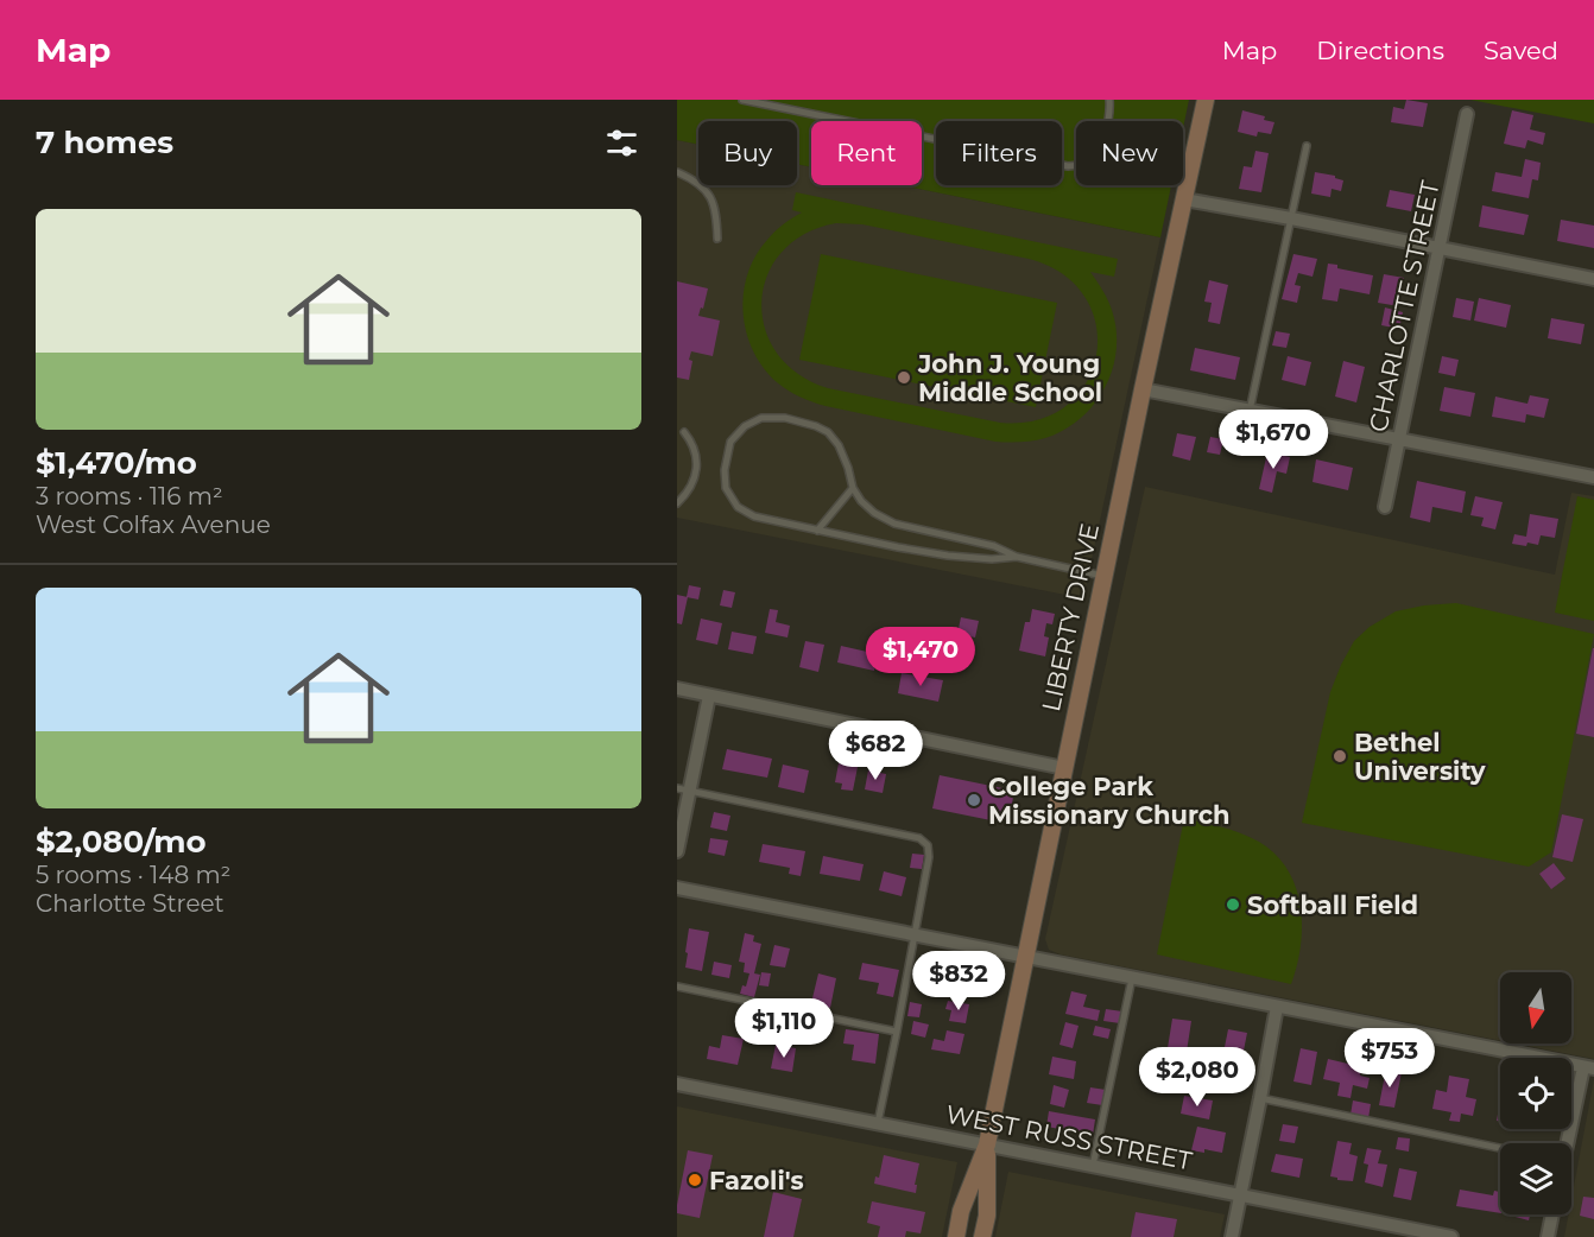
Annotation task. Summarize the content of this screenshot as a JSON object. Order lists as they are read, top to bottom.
{
  "streets": {
    "street": ["CHARLOTTE STREET", "LIBERTY DRIVE", "WEST RUSS STREET"]
  },
  "crossings": [
    ["LIBERTY DRIVE", "WEST RUSS STREET"]
  ],
  "places": [
    "John J. Young Middle School",
    "Bethel University",
    "College Park Missionary Church",
    "Softball Field",
    "Fazoli's"
  ],
  "north": "bottom",
  "page": {
    "header": "Map",
    "nav": ["Map", "Directions", "Saved"],
    "heading": "7 homes",
    "chip": [
      "Buy",
      "Rent",
      "Filters",
      "New"
    ],
    "list": [
      {
        "name": "$1,470/mo",
        "note": "3 rooms · 116 m² · West Colfax Avenue"
      },
      {
        "name": "$2,080/mo",
        "note": "5 rooms · 148 m² · Charlotte Street"
      }
    ],
    "price": [
      "$1,670",
      "$1,470",
      "$682",
      "$832",
      "$1,110",
      "$753",
      "$2,080"
    ]
  }
}
